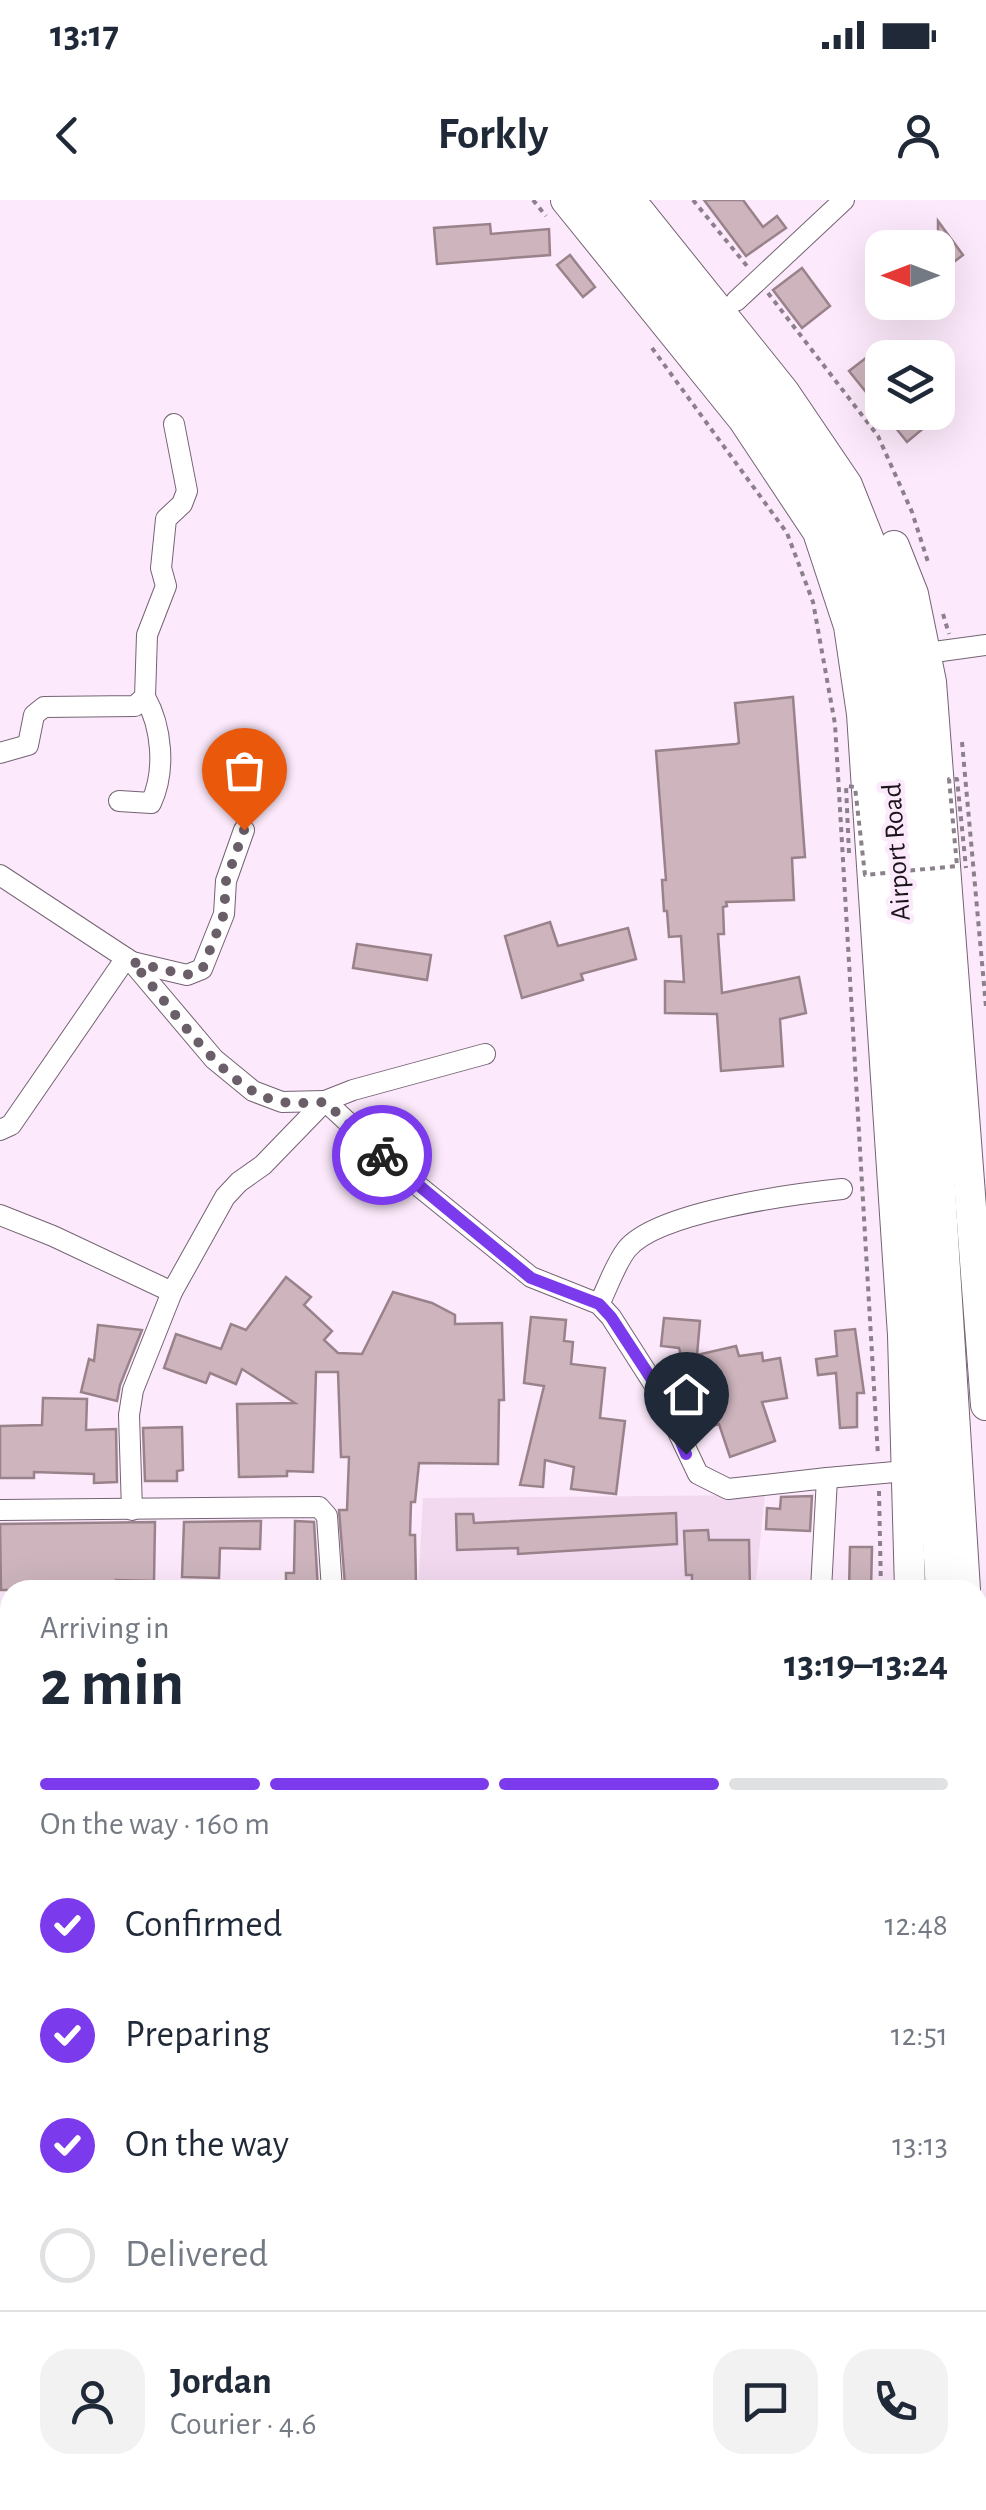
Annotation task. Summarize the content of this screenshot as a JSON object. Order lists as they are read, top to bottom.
{
  "streets": {
    "main road": ["Airport Road"]
  },
  "north": "left",
  "page": {
    "status": "13:17",
    "header": "Forkly",
    "heading": ["2 min", "Arriving in", "13:19–13:24"],
    "panel": ["Jordan", "Courier · 4.6"],
    "bar": "On the way · 160 m",
    "list": [
      ["Confirmed", "12:48"],
      ["Preparing", "12:51"],
      ["On the way", "13:13"],
      "Delivered"
    ]
  }
}
